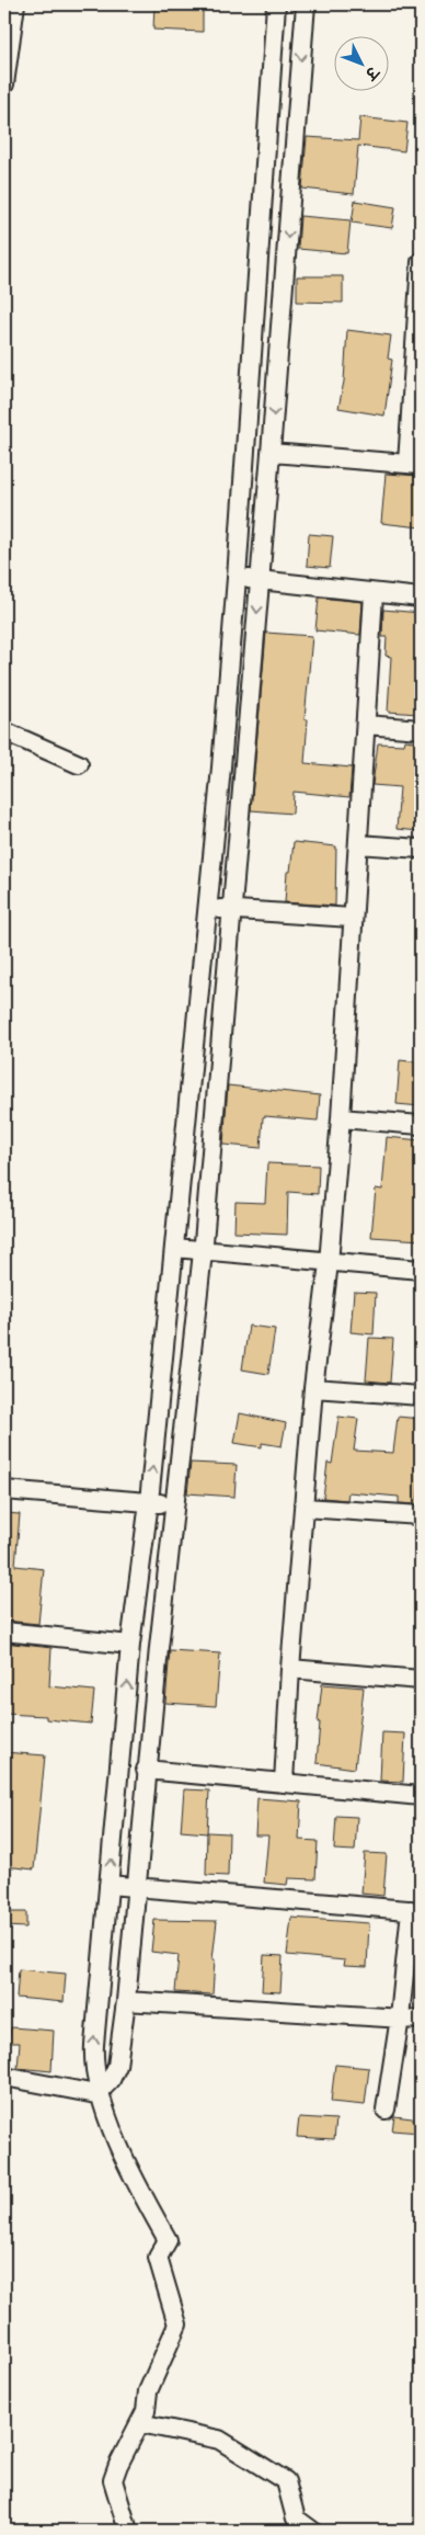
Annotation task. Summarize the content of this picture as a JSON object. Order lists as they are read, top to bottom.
{
  "north": "bottom right"
}
